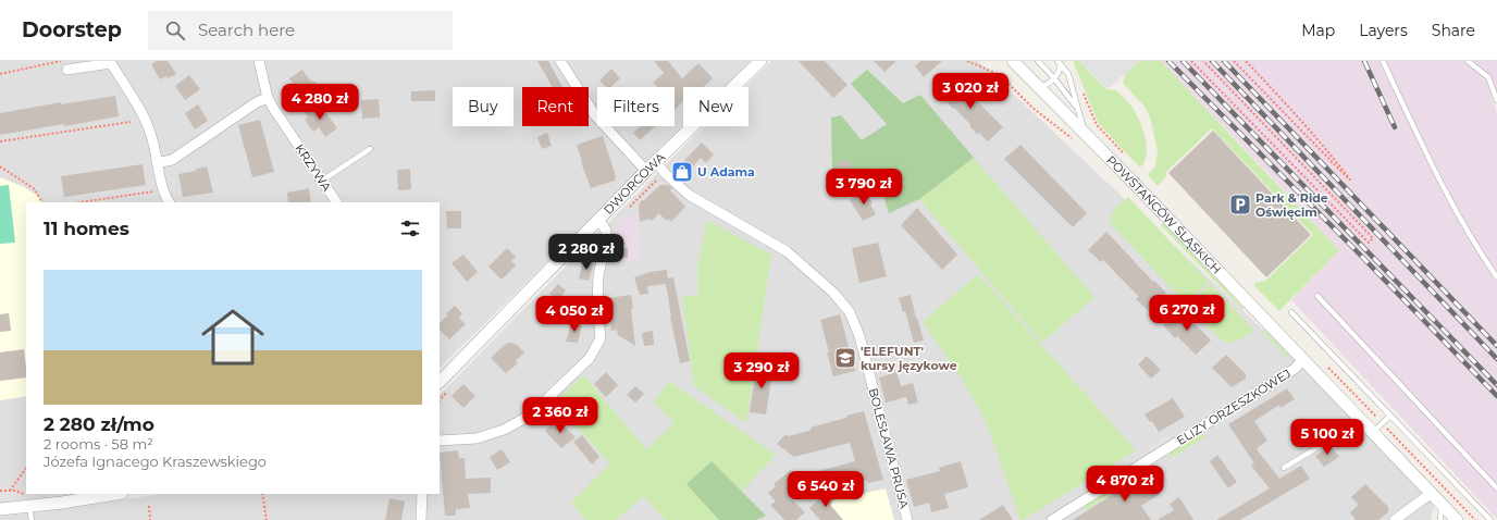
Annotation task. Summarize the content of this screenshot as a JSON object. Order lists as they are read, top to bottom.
{
  "streets": {
    "street": [
      "KRZYWA",
      "DWORCOWA",
      "POWSTAŃCÓW ŚLĄSKICH",
      "ELIZY ORZESZKOWEJ",
      "BOLESŁAWA PRUSA"
    ]
  },
  "crossings": [
    ["DWORCOWA", "BOLESŁAWA PRUSA"],
    ["POWSTAŃCÓW ŚLĄSKICH", "ELIZY ORZESZKOWEJ"]
  ],
  "places": {
    "shop": ["U Adama"],
    "parking": ["Park & Ride Oświęcim"],
    "school or university": ["'ELEFUNT' kursy językowe"]
  },
  "page": {
    "header": "Doorstep",
    "search": "Search here",
    "nav": ["Map", "Layers", "Share"],
    "price": [
      "3 020 zł",
      "4 280 zł",
      "3 790 zł",
      "2 280 zł",
      "6 270 zł",
      "4 050 zł",
      "3 290 zł",
      "2 360 zł",
      "5 100 zł",
      "4 870 zł",
      "6 540 zł"
    ],
    "chip": [
      "Buy",
      "Rent",
      "Filters",
      "New"
    ],
    "heading": "11 homes",
    "list": [
      {
        "name": "2 280 zł/mo",
        "note": "2 rooms · 58 m² · Józefa Ignacego Kraszewskiego"
      }
    ]
  }
}
